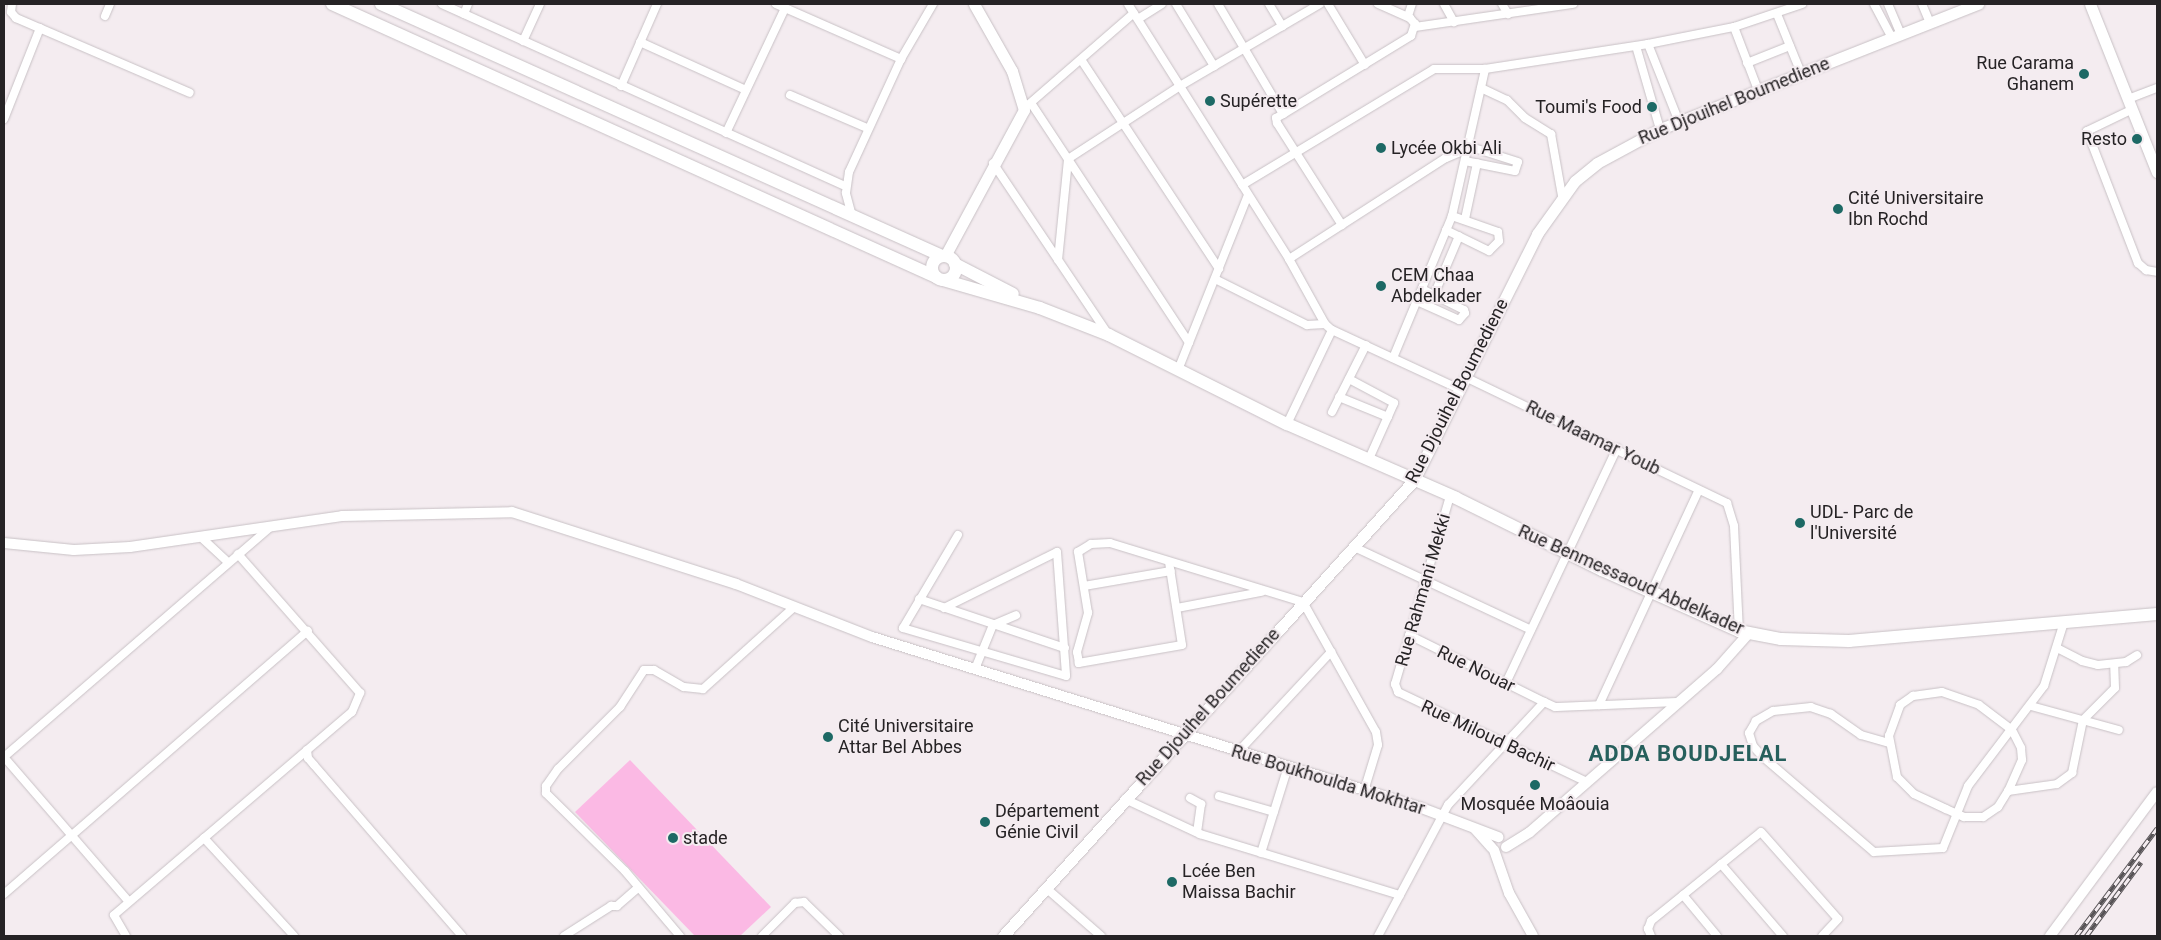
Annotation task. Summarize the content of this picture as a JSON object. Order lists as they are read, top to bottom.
{
  "streets": {
    "main road": ["Rue Djouihel Boumediene", "Rue Benmessaoud Abdelkader"],
    "street": [
      "Rue Maamar Youb",
      "Rue Rahmani Mekki",
      "Rue Nouar",
      "Rue Miloud Bachir",
      "Rue Boukhoulda Mokhtar"
    ]
  },
  "crossings": [
    ["Rue Djouihel Boumediene", "Rue Maamar Youb"],
    ["Rue Djouihel Boumediene", "Rue Benmessaoud Abdelkader"],
    ["Rue Djouihel Boumediene", "Rue Boukhoulda Mokhtar"],
    ["Rue Maamar Youb", "Rue Benmessaoud Abdelkader"],
    ["Rue Benmessaoud Abdelkader", "Rue Rahmani Mekki"],
    ["Rue Rahmani Mekki", "Rue Nouar"],
    ["Rue Rahmani Mekki", "Rue Miloud Bachir"]
  ],
  "districts": ["ADDA BOUDJELAL"],
  "places": [
    "Rue Carama Ghanem",
    "Supérette",
    "Toumi's Food",
    "Resto",
    "Lycée Okbi Ali",
    "Cité Universitaire Ibn Rochd",
    "CEM Chaa Abdelkader",
    "UDL- Parc de l'Université",
    "Cité Universitaire Attar Bel Abbes",
    "Mosquée Moâouia",
    "Département Génie Civil",
    "stade",
    "Lcée Ben Maissa Bachir"
  ]
}
